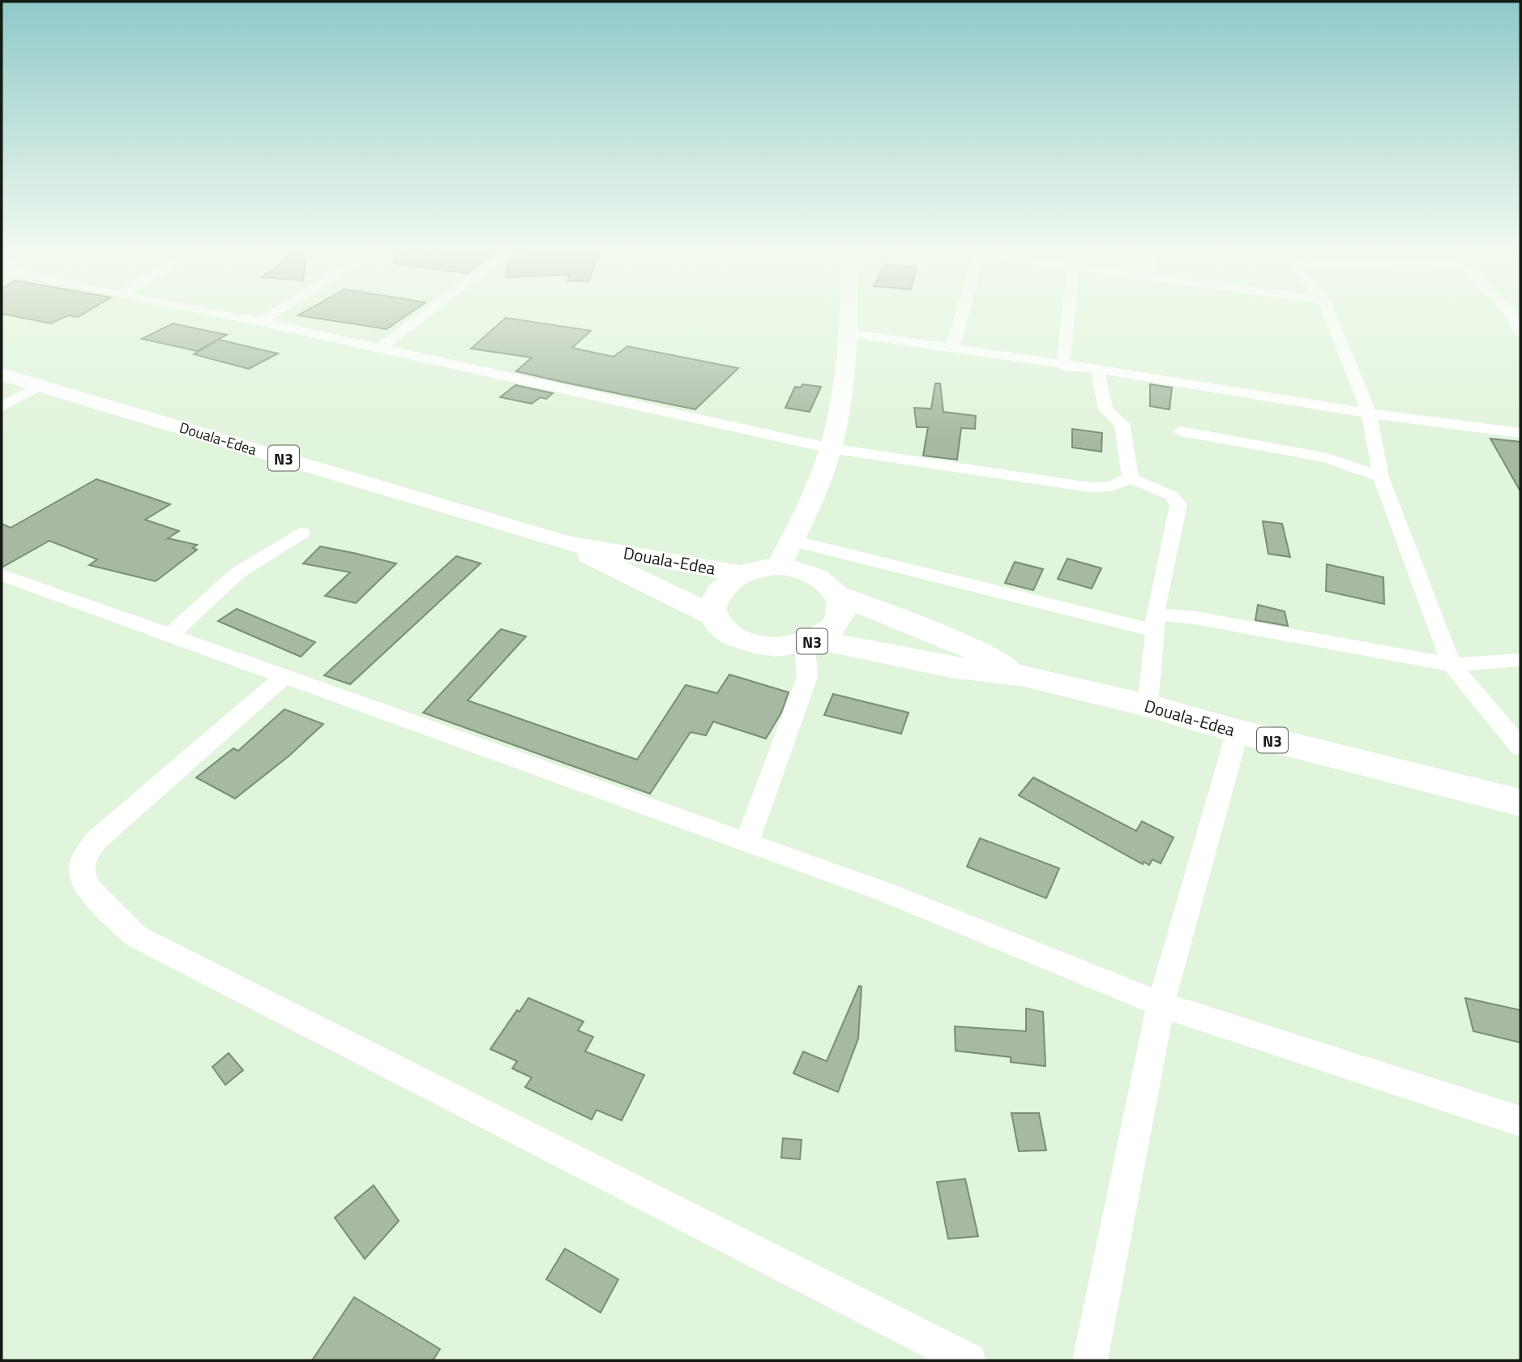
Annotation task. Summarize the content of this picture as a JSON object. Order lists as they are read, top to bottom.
{
  "streets": {
    "highway": ["Douala-Edea", "N3"]
  },
  "crossings": [
    ["Douala-Edea", "N3"]
  ]
}
